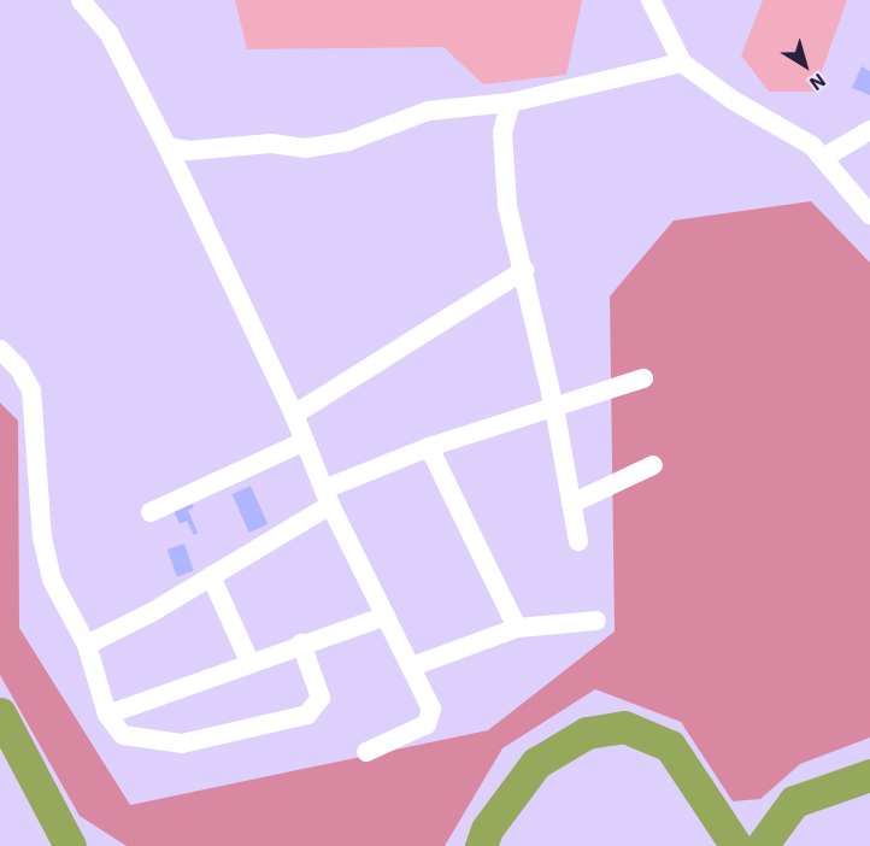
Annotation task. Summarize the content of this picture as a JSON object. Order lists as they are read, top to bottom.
{
  "north": "bottom right"
}
